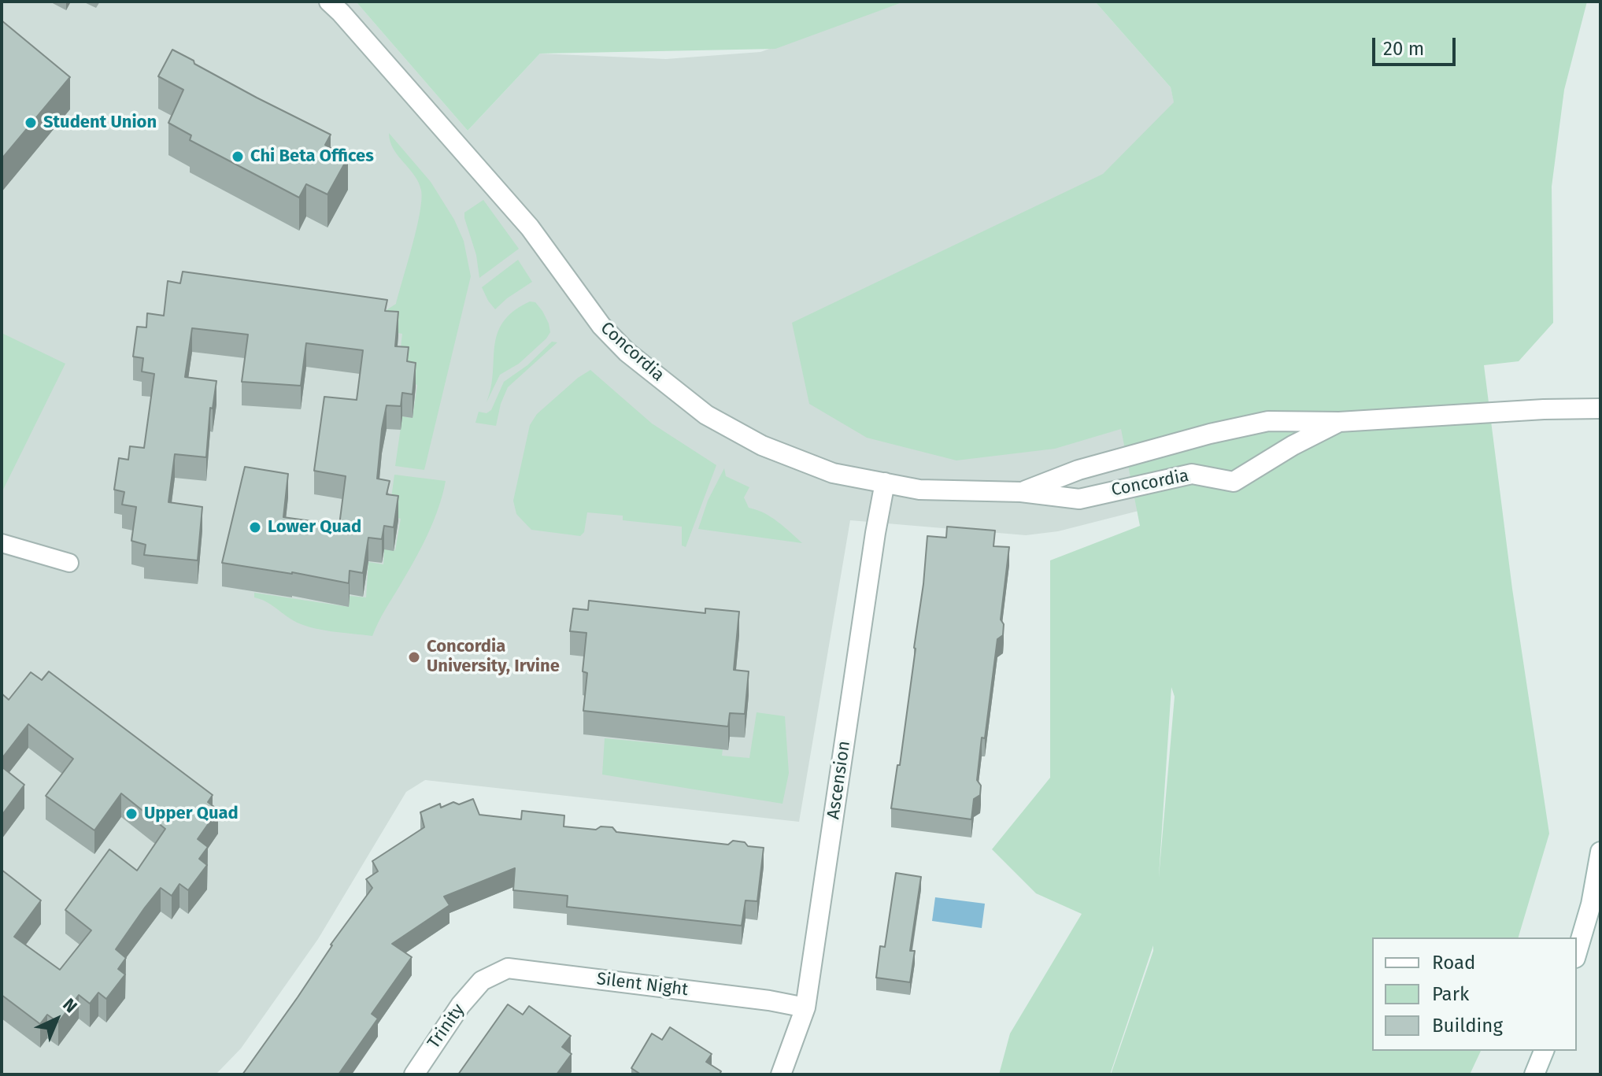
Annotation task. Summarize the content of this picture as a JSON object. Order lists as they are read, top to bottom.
{
  "streets": {
    "street": [
      "Concordia",
      "Ascension",
      "Silent Night",
      "Trinity"
    ]
  },
  "crossings": [
    ["Concordia", "Ascension"],
    ["Ascension", "Silent Night"],
    ["Silent Night", "Trinity"]
  ],
  "places": [
    "Student Union",
    "Chi Beta Offices",
    "Lower Quad",
    "Concordia University, Irvine",
    "Upper Quad"
  ],
  "legend": ["Road", "Park", "Building"],
  "scale_bar": "20 m",
  "north": "top right"
}
